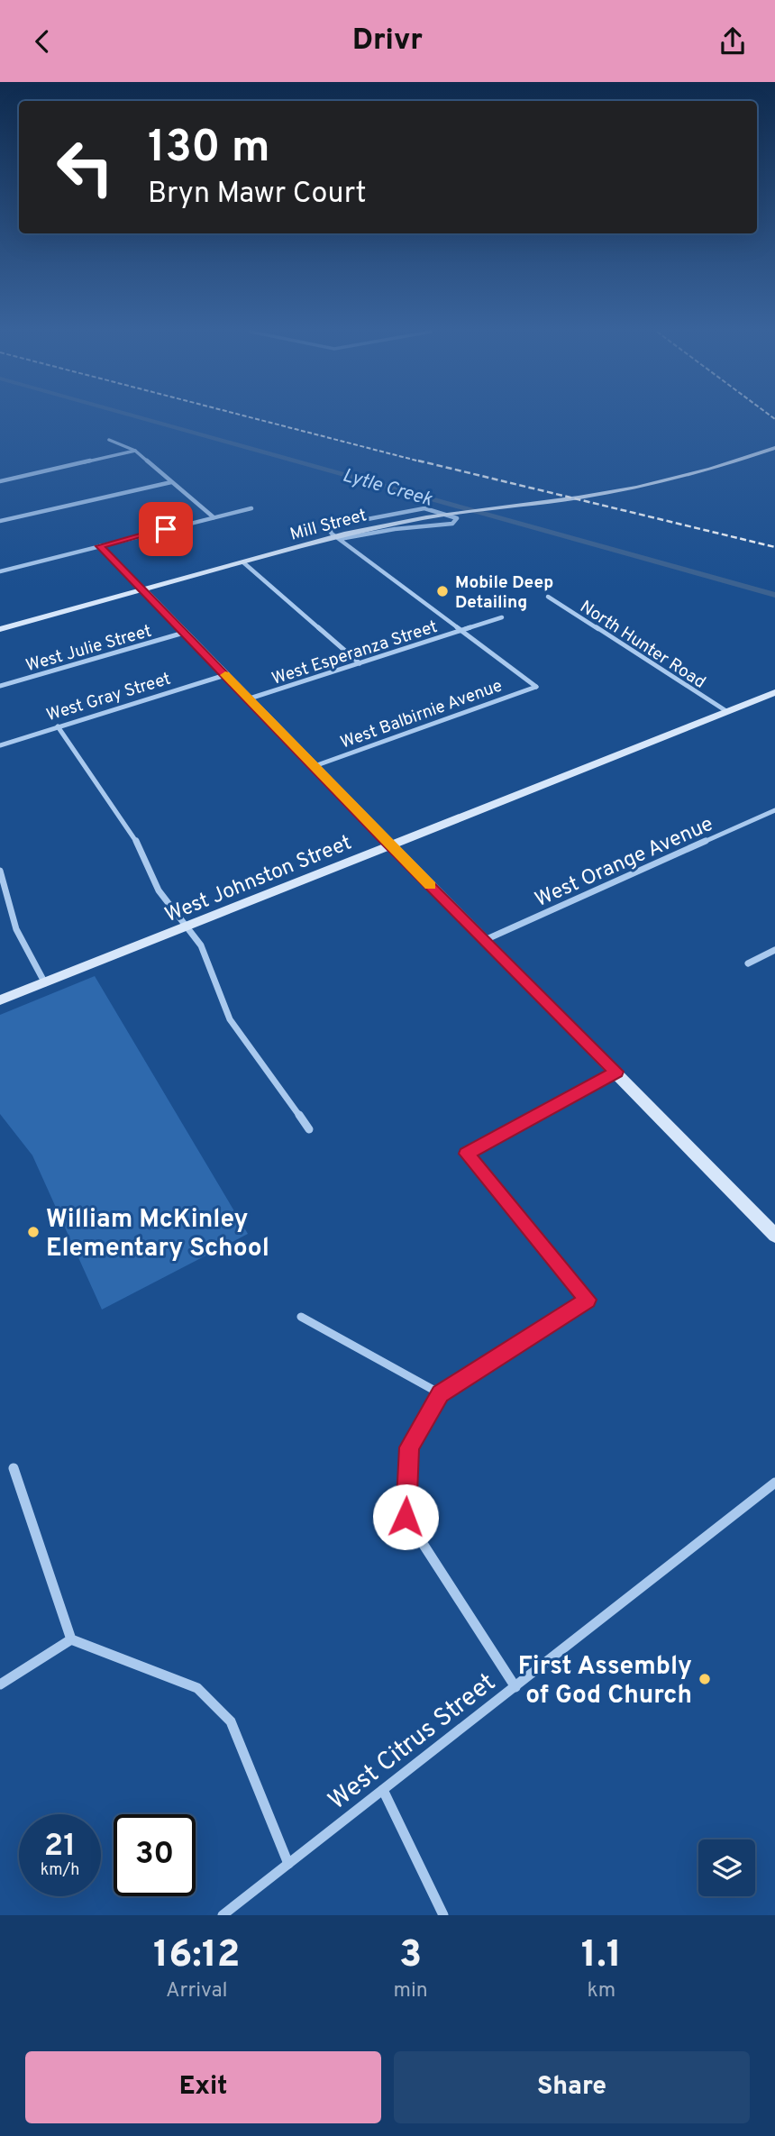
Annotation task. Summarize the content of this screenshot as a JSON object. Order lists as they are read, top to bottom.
{
  "streets": {
    "street": [
      "Mill Street",
      "North Hunter Road",
      "West Julie Street",
      "West Esperanza Street",
      "West Gray Street",
      "West Balbirnie Avenue",
      "West Orange Avenue",
      "West Johnston Street",
      "West Citrus Street"
    ]
  },
  "crossings": [
    ["North Hunter Road", "West Johnston Street"],
    ["West Esperanza Street", "West Balbirnie Avenue"]
  ],
  "water": ["Lytle Creek"],
  "places": ["Mobile Deep Detailing", "William McKinley Elementary School", "First Assembly of God Church"],
  "page": {
    "header": "Drivr",
    "turn": ["130 m", "Bryn Mawr Court"],
    "speed": "21 km/h",
    "limit": "30",
    "eta": [
      "16:12",
      "Arrival",
      "3",
      "min",
      "1.1",
      "km"
    ],
    "buttons": ["Exit", "Share"]
  }
}
